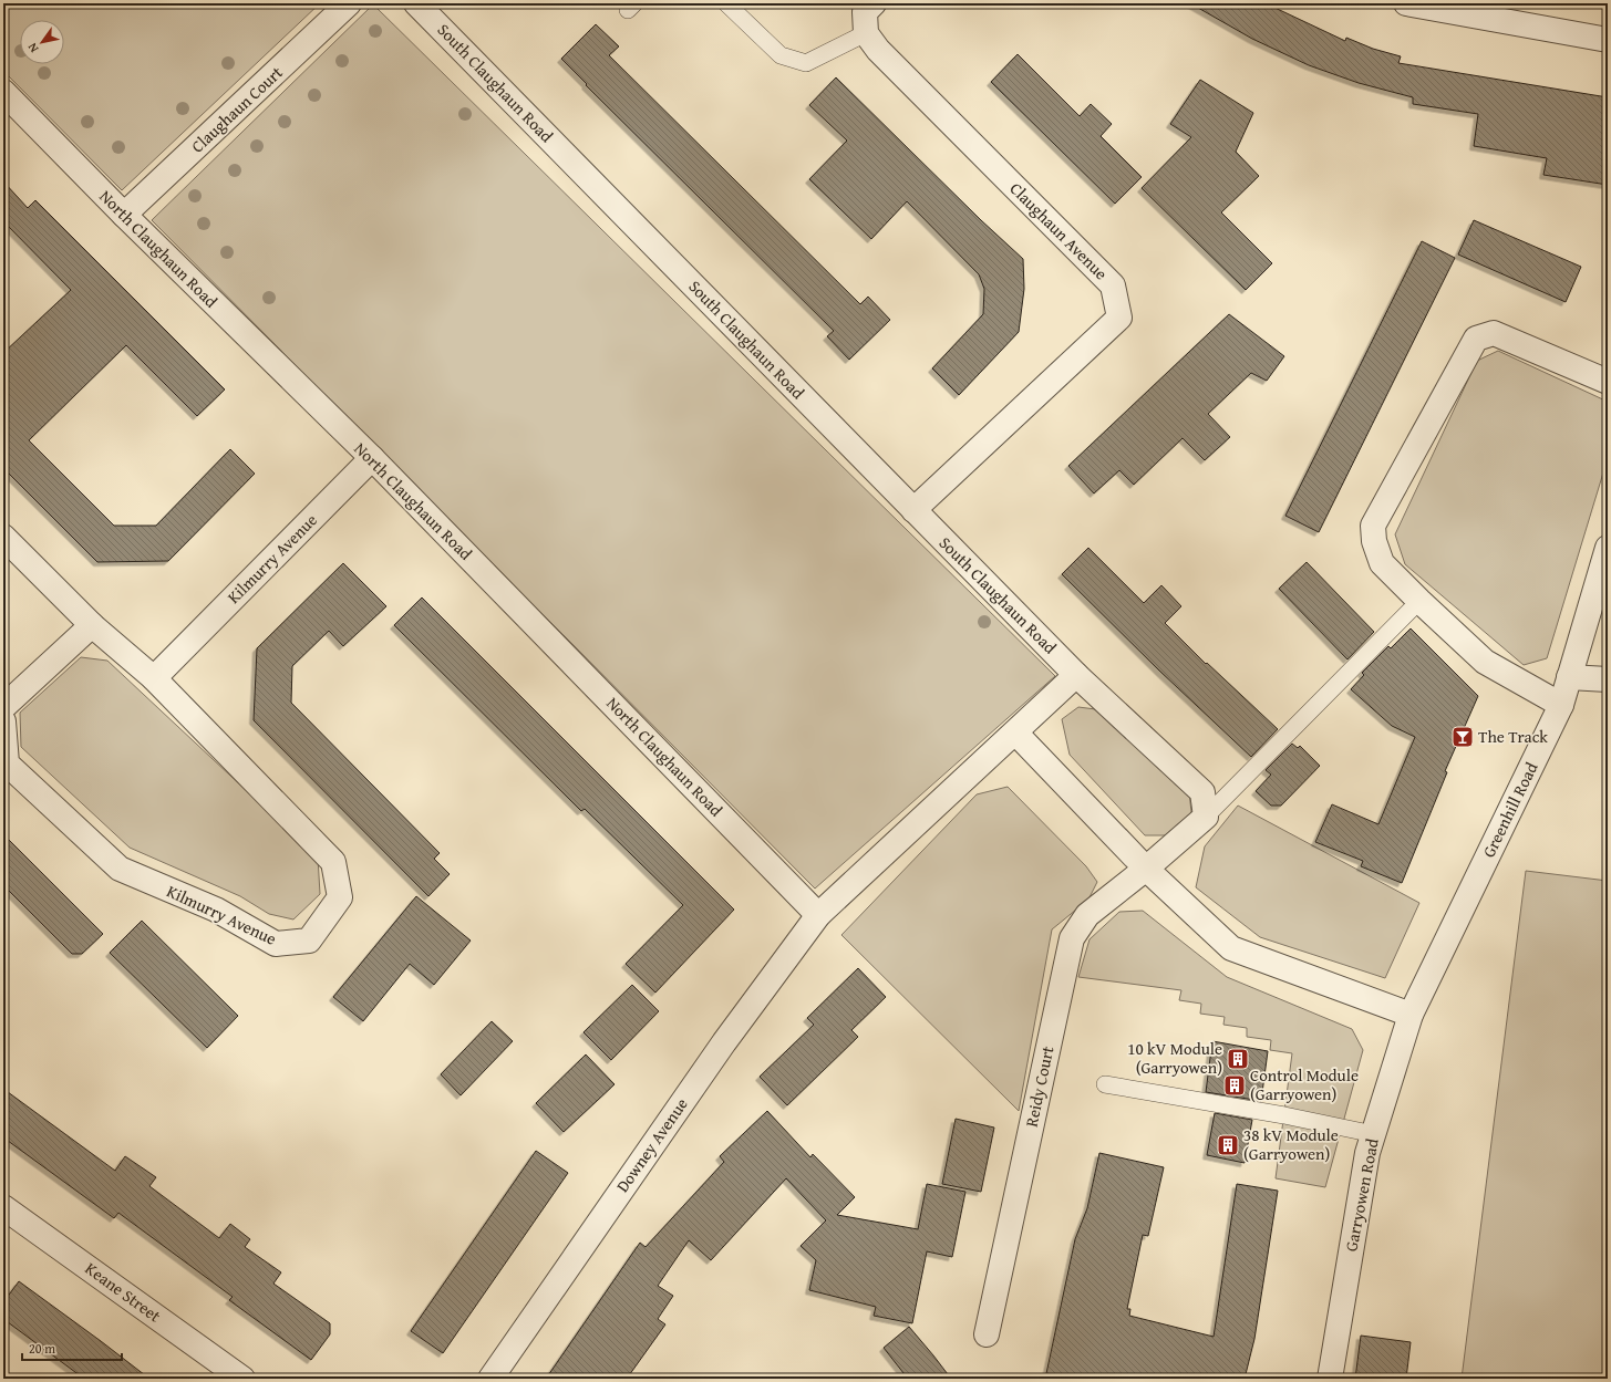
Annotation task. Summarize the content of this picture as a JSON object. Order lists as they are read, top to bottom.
{
  "streets": {
    "street": [
      "South Claughaun Road",
      "Claughaun Court",
      "Claughaun Avenue",
      "North Claughaun Road",
      "Kilmurry Avenue",
      "Greenhill Road",
      "Reidy Court",
      "Downey Avenue",
      "Garryowen Road",
      "Keane Street"
    ]
  },
  "crossings": [
    ["South Claughaun Road", "Claughaun Avenue"],
    ["South Claughaun Road", "Reidy Court"],
    ["South Claughaun Road", "Downey Avenue"],
    ["Claughaun Court", "North Claughaun Road"],
    ["North Claughaun Road", "Kilmurry Avenue"],
    ["North Claughaun Road", "Downey Avenue"],
    ["Greenhill Road", "Garryowen Road"]
  ],
  "places": {
    "bar": ["The Track"],
    "building": ["10 kV Module (Garryowen)", "Control Module (Garryowen)", "38 kV Module (Garryowen)"]
  },
  "scale_bar": "20 m",
  "north": "bottom left"
}
